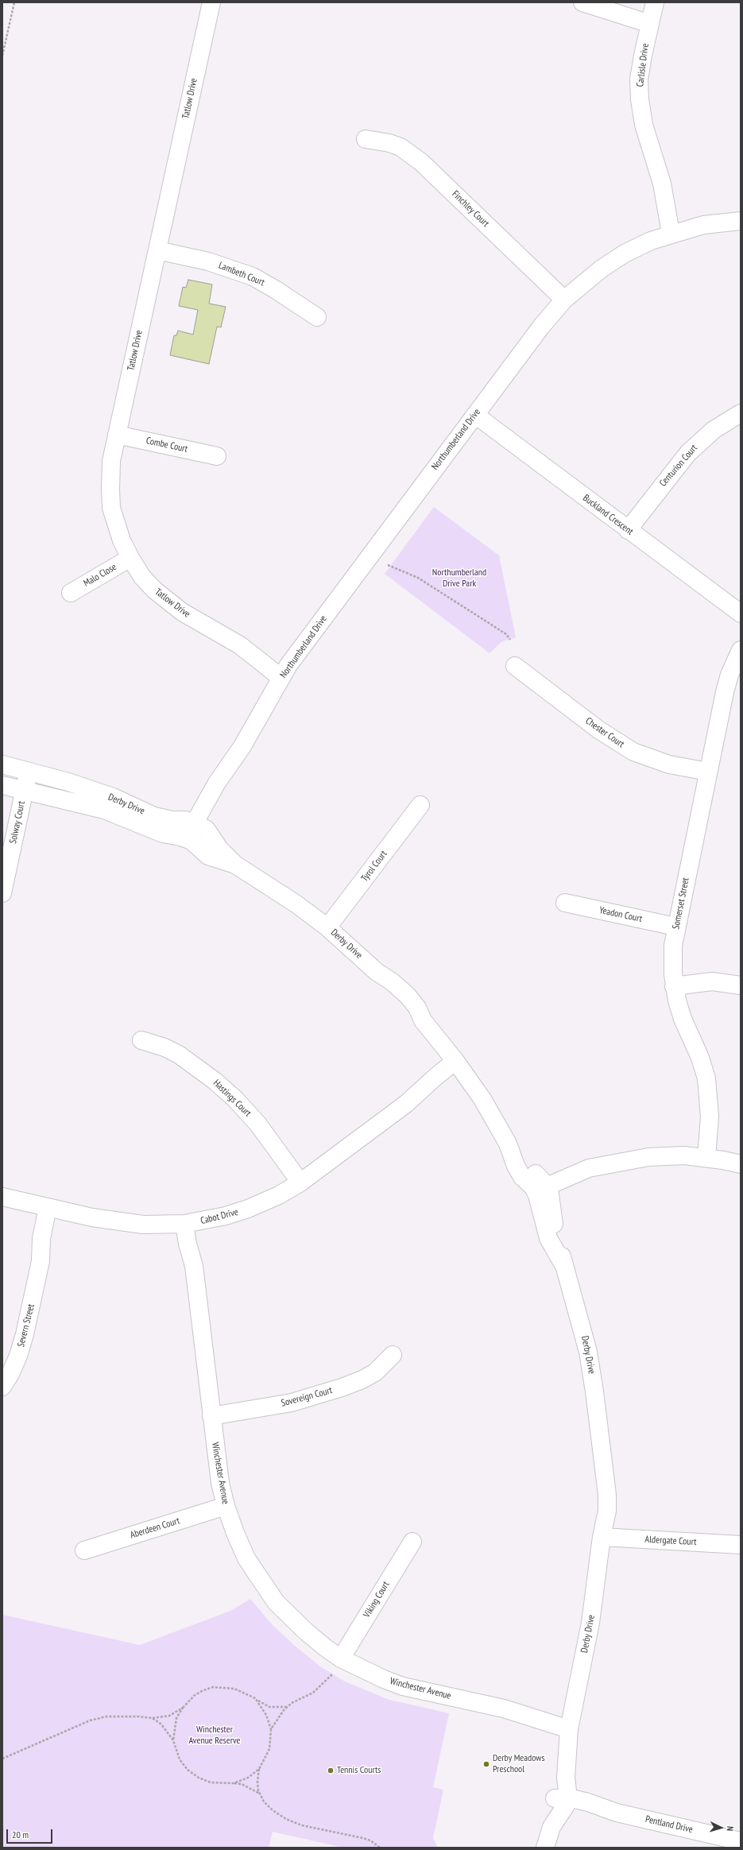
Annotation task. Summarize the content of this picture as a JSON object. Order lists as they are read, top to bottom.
{
  "streets": {
    "street": [
      "Carlisle Drive",
      "Tatlow Drive",
      "Finchley Court",
      "Lambeth Court",
      "Northumberland Drive",
      "Combe Court",
      "Centurion Court",
      "Buckland Crescent",
      "Malo Close",
      "Chester Court",
      "Derby Drive",
      "Solway Court",
      "Tyrol Court",
      "Somerset Street",
      "Yeadon Court",
      "Hastings Court",
      "Cabot Drive",
      "Severn Street",
      "Sovereign Court",
      "Winchester Avenue",
      "Aberdeen Court",
      "Aldergate Court",
      "Viking Court",
      "Pentland Drive"
    ]
  },
  "crossings": [
    ["Carlisle Drive", "Northumberland Drive"],
    ["Tatlow Drive", "Lambeth Court"],
    ["Tatlow Drive", "Northumberland Drive"],
    ["Tatlow Drive", "Combe Court"],
    ["Tatlow Drive", "Malo Close"],
    ["Finchley Court", "Northumberland Drive"],
    ["Northumberland Drive", "Buckland Crescent"],
    ["Northumberland Drive", "Derby Drive"],
    ["Centurion Court", "Buckland Crescent"],
    ["Chester Court", "Somerset Street"],
    ["Derby Drive", "Solway Court"],
    ["Derby Drive", "Tyrol Court"],
    ["Derby Drive", "Cabot Drive"],
    ["Derby Drive", "Winchester Avenue"],
    ["Derby Drive", "Aldergate Court"],
    ["Derby Drive", "Pentland Drive"],
    ["Somerset Street", "Yeadon Court"],
    ["Hastings Court", "Cabot Drive"],
    ["Cabot Drive", "Severn Street"],
    ["Cabot Drive", "Winchester Avenue"],
    ["Sovereign Court", "Winchester Avenue"],
    ["Winchester Avenue", "Aberdeen Court"],
    ["Winchester Avenue", "Viking Court"]
  ],
  "parks": ["Northumberland Drive Park", "Winchester Avenue Reserve"],
  "places": ["Derby Meadows Preschool", "Tennis Courts"],
  "scale_bar": "20 m",
  "north": "right"
}
